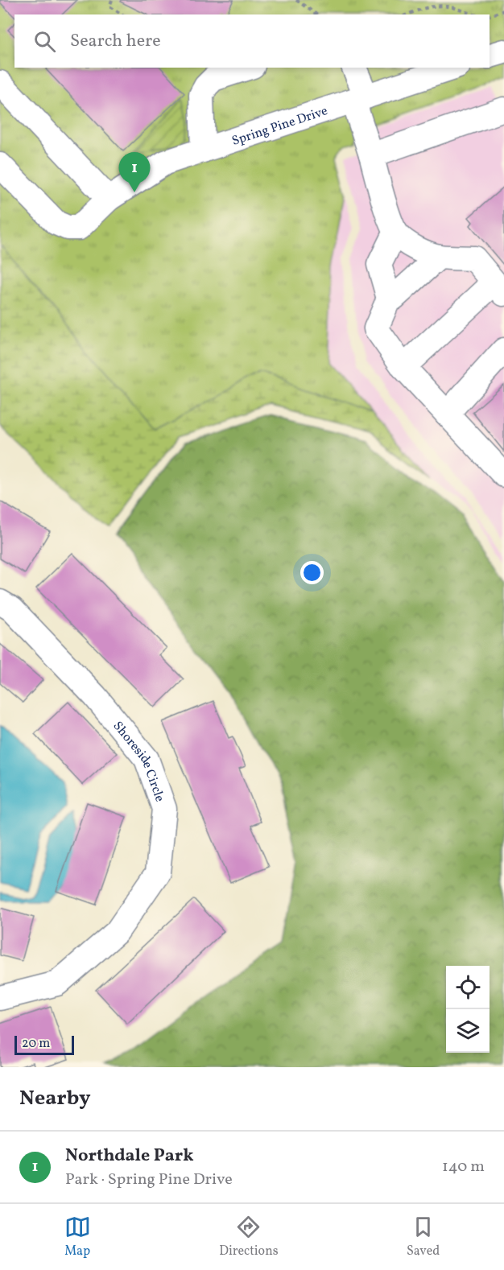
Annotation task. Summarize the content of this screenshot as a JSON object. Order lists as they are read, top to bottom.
{
  "streets": {
    "street": ["Spring Pine Drive", "Shoreside Circle"]
  },
  "scale_bar": "20 m",
  "page": {
    "search": "Search here",
    "pins": "1",
    "scale": "20 m",
    "heading": "Nearby",
    "list": [
      {
        "mark": "1",
        "name": "Northdale Park",
        "note": "Park · Spring Pine Drive",
        "value": "140 m"
      }
    ],
    "nav": ["Map", "Directions", "Saved"]
  }
}
